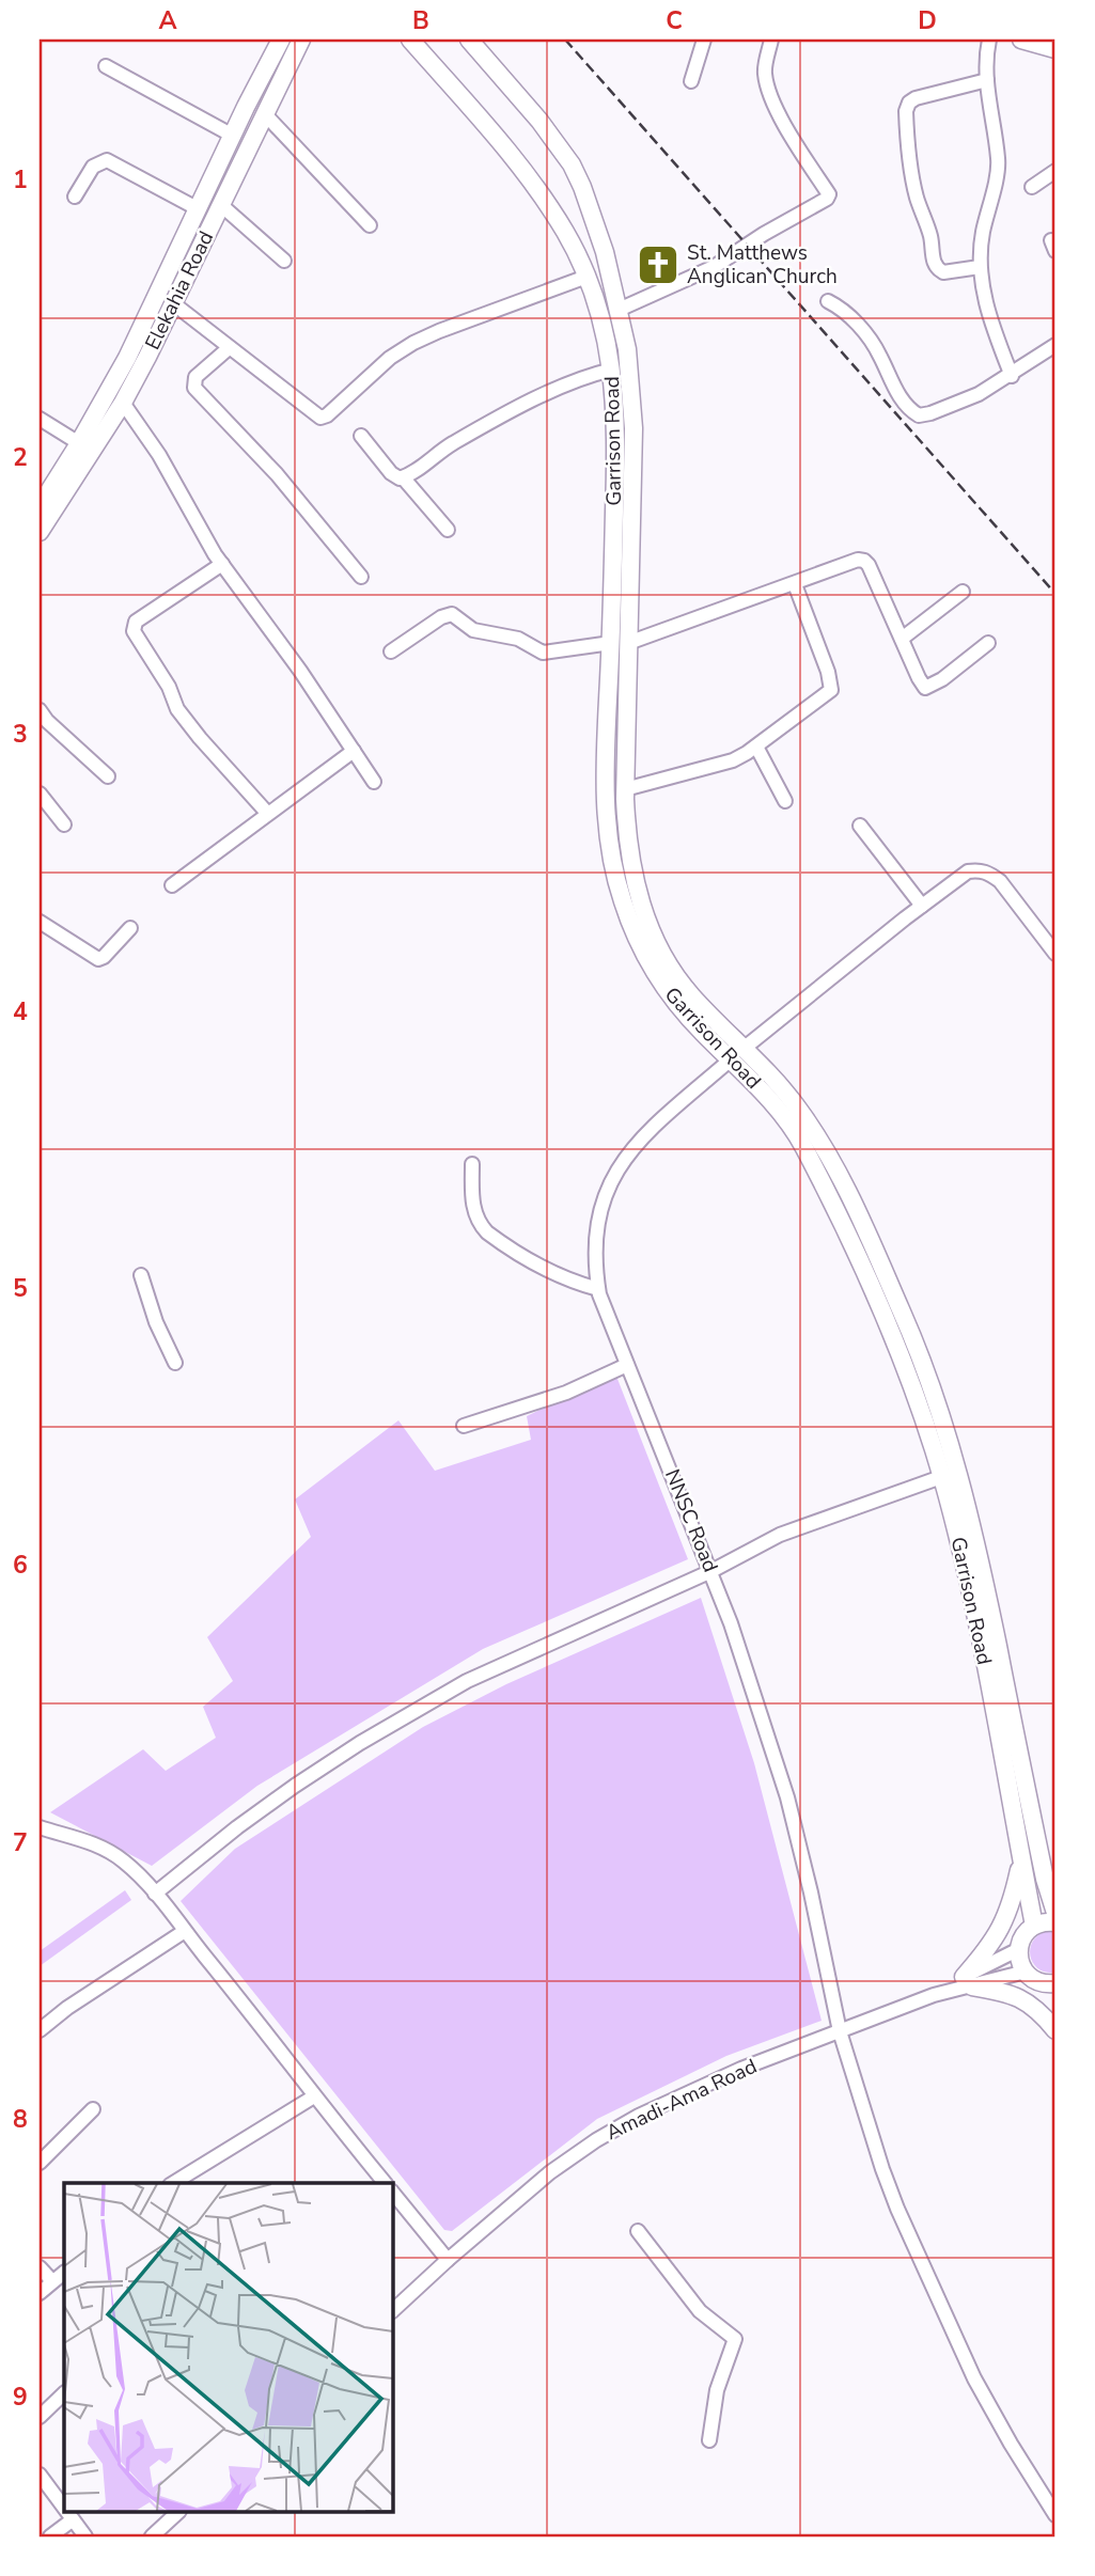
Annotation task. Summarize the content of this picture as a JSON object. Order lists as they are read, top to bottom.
{
  "streets": {
    "main road": ["Elekahia Road", "Garrison Road"],
    "street": ["NNSC Road", "Amadi-Ama Road"]
  },
  "crossings": [
    ["Garrison Road", "NNSC Road"],
    ["NNSC Road", "Amadi-Ama Road"]
  ],
  "places": {
    "church": ["St. Matthews Anglican Church"]
  },
  "grid": {
    "columns": [
      "A",
      "B",
      "C",
      "D"
    ],
    "rows": [
      "1",
      "2",
      "3",
      "4",
      "5",
      "6",
      "7",
      "8",
      "9"
    ]
  }
}
